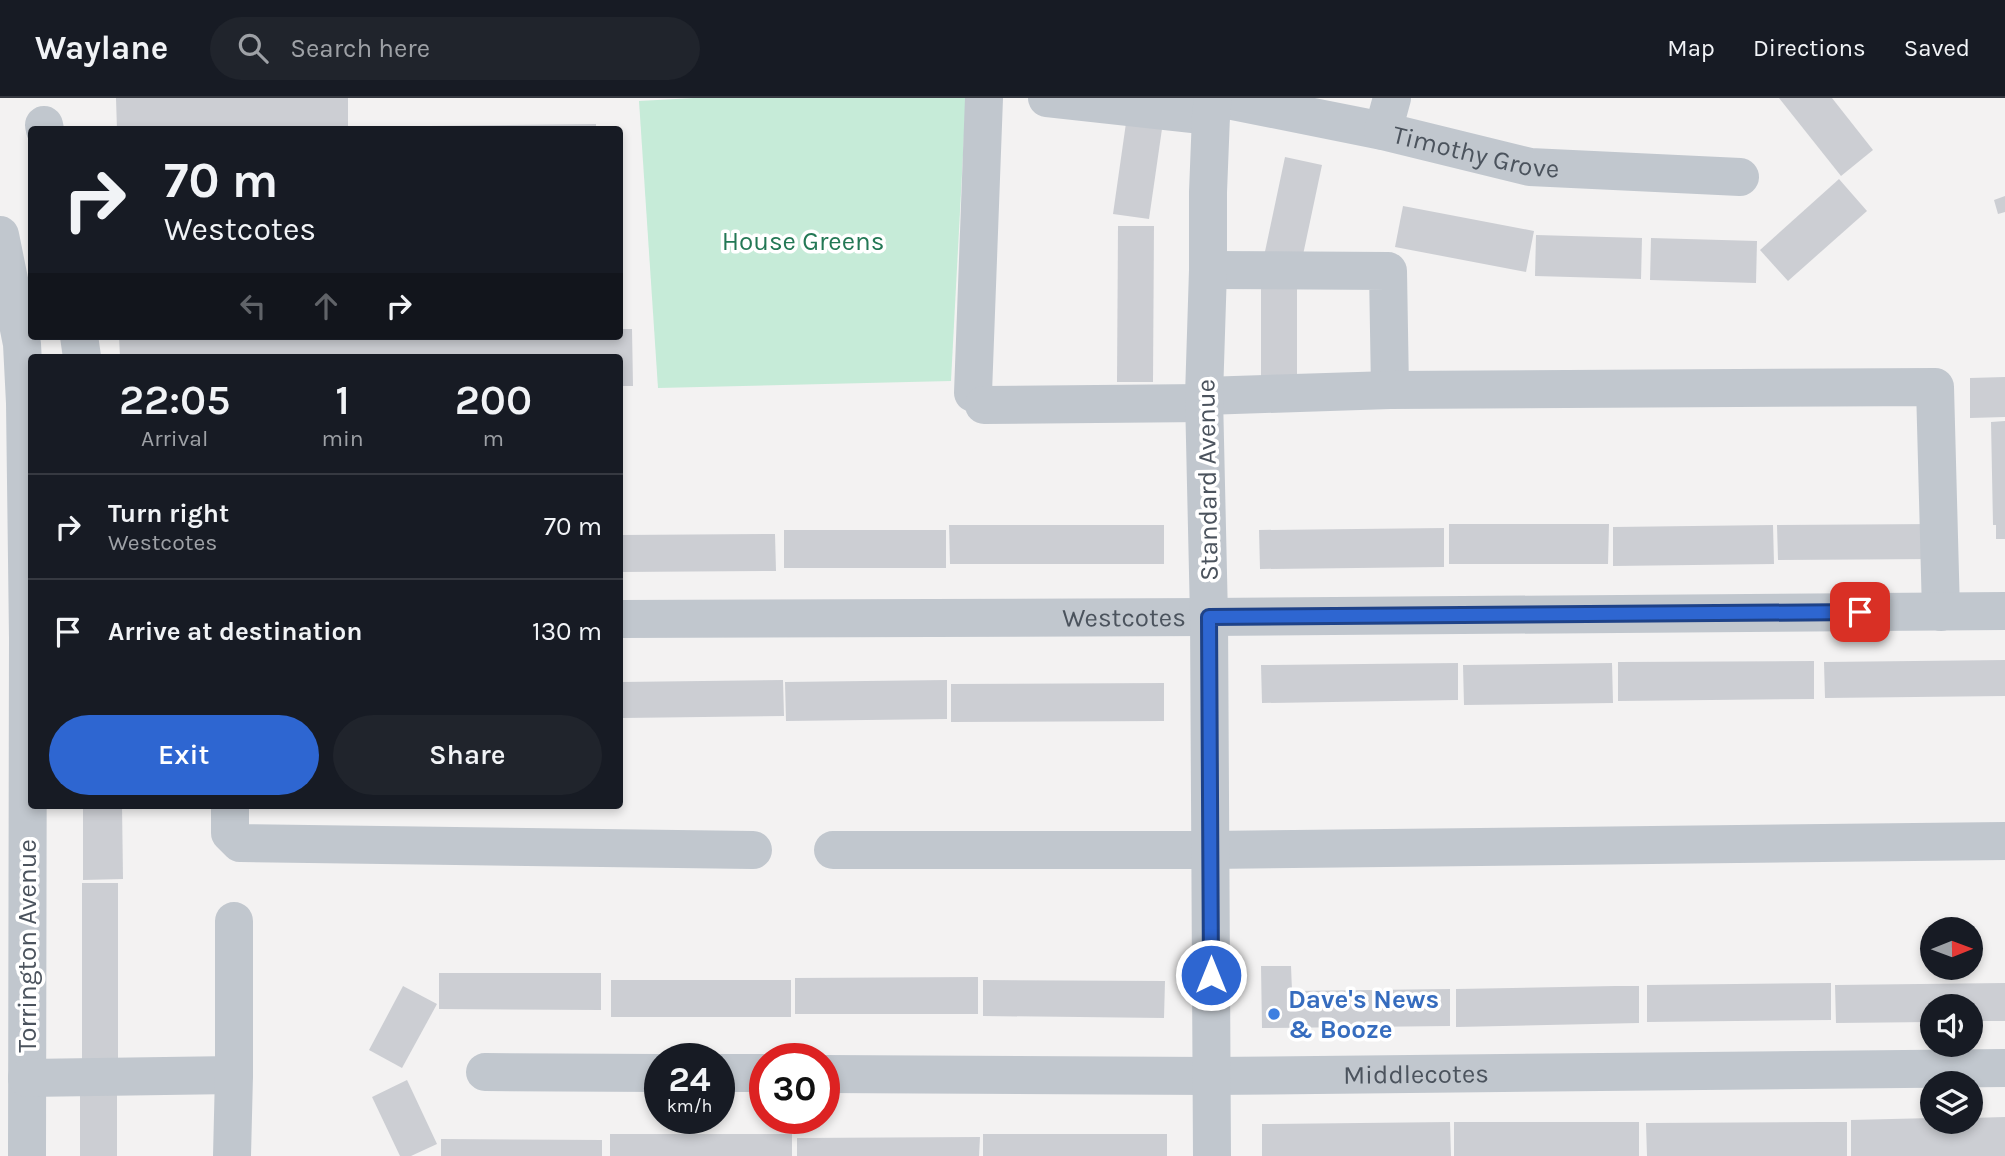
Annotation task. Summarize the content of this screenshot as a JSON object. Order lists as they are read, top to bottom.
{
  "streets": {
    "street": [
      "Timothy Grove",
      "Standard Avenue",
      "Westcotes",
      "Torrington Avenue",
      "Middlecotes"
    ]
  },
  "crossings": [
    ["Timothy Grove", "Standard Avenue"],
    ["Standard Avenue", "Westcotes"],
    ["Standard Avenue", "Middlecotes"]
  ],
  "parks": ["House Greens"],
  "places": ["Dave's News & Booze"],
  "north": "right",
  "page": {
    "header": "Waylane",
    "search": "Search here",
    "nav": ["Map", "Directions", "Saved"],
    "turn": ["70 m", "Westcotes"],
    "eta": [
      "22:05",
      "Arrival",
      "1",
      "min",
      "200",
      "m"
    ],
    "list": [
      {
        "name": "Turn right",
        "note": "Westcotes",
        "value": "70 m"
      },
      {
        "name": "Arrive at destination",
        "value": "130 m"
      }
    ],
    "buttons": ["Exit", "Share"],
    "speed": "24 km/h",
    "limit": "30"
  }
}
